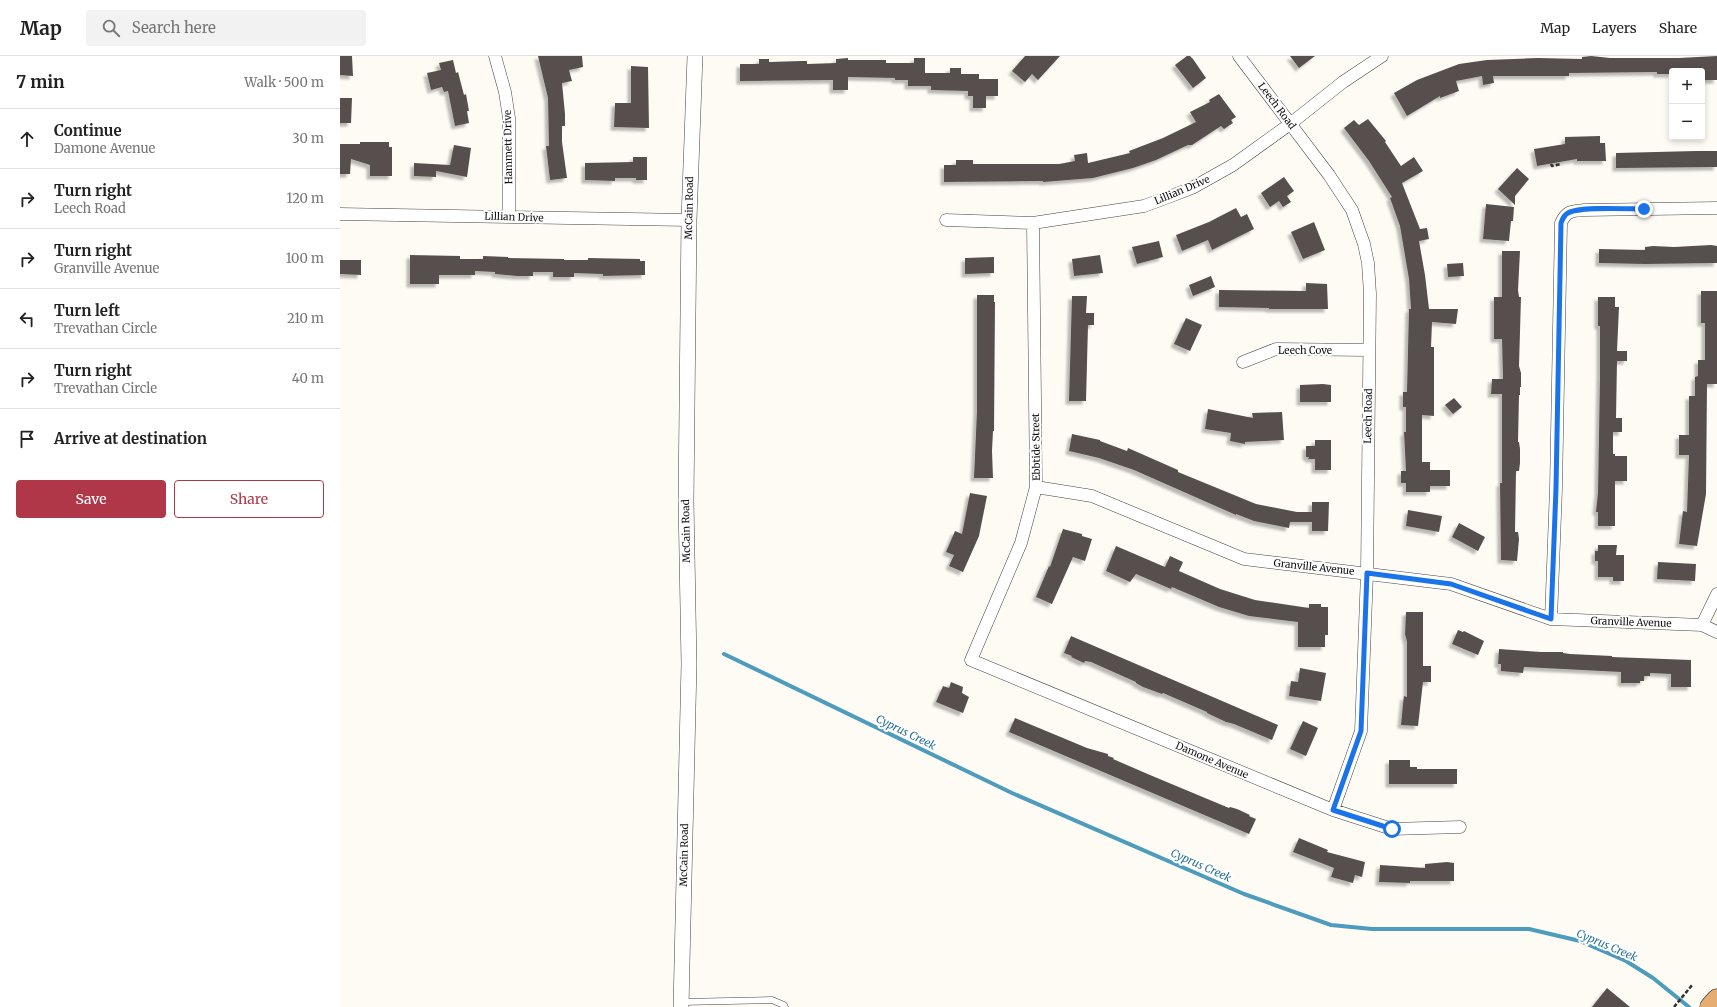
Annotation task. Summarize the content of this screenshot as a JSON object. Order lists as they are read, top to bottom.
{
  "streets": {
    "street": [
      "Leech Road",
      "Hammett Drive",
      "Lillian Drive",
      "McCain Road",
      "Leech Cove",
      "Ebbtide Street",
      "Granville Avenue",
      "Damone Avenue"
    ]
  },
  "crossings": [
    ["Leech Road", "Lillian Drive"],
    ["Leech Road", "Leech Cove"],
    ["Leech Road", "Granville Avenue"],
    ["Leech Road", "Damone Avenue"],
    ["Hammett Drive", "Lillian Drive"],
    ["Lillian Drive", "McCain Road"],
    ["Lillian Drive", "Ebbtide Street"],
    ["Ebbtide Street", "Granville Avenue"],
    ["Ebbtide Street", "Damone Avenue"]
  ],
  "water": ["Cyprus Creek"],
  "page": {
    "header": "Map",
    "search": "Search here",
    "nav": ["Map", "Layers", "Share"],
    "heading": ["7 min", "Walk · 500 m"],
    "map_buttons": ["+", "−"],
    "list": [
      ["Continue", "Damone Avenue", "30 m"],
      ["Turn right", "Leech Road", "120 m"],
      ["Turn right", "Granville Avenue", "100 m"],
      ["Turn left", "Trevathan Circle", "210 m"],
      ["Turn right", "Trevathan Circle", "40 m"],
      "Arrive at destination"
    ],
    "buttons": ["Save", "Share"]
  }
}
